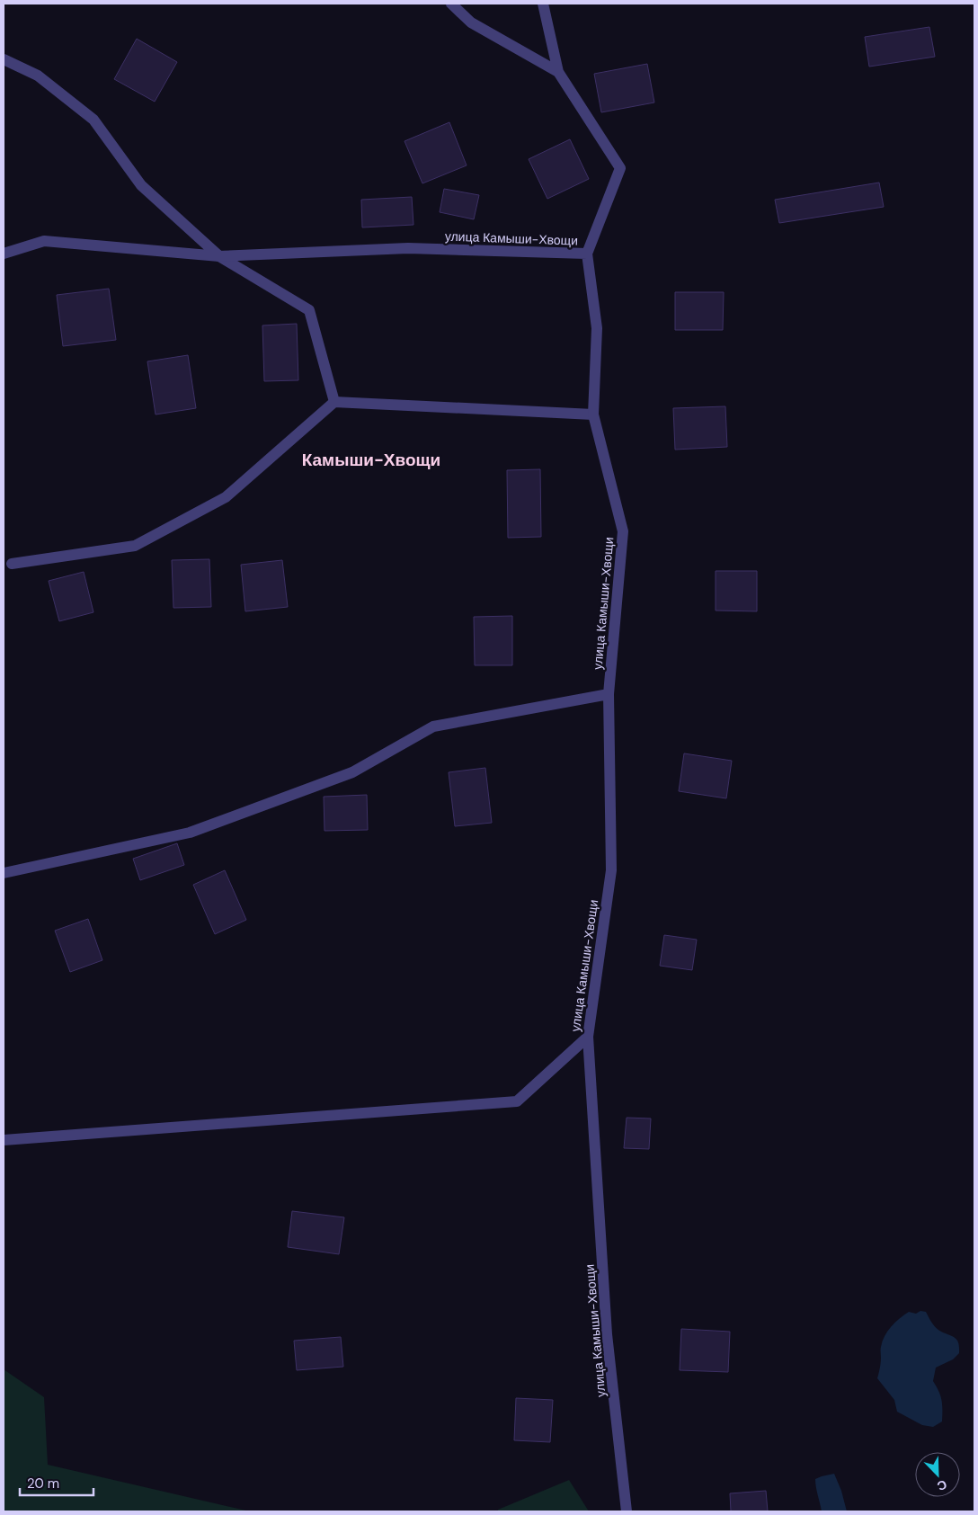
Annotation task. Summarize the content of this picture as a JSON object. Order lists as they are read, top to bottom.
{
  "streets": {
    "street": ["улица Камыши-Хвощи"]
  },
  "districts": ["Камыши-Хвощи"],
  "scale_bar": "20 m",
  "north": "bottom right"
}
